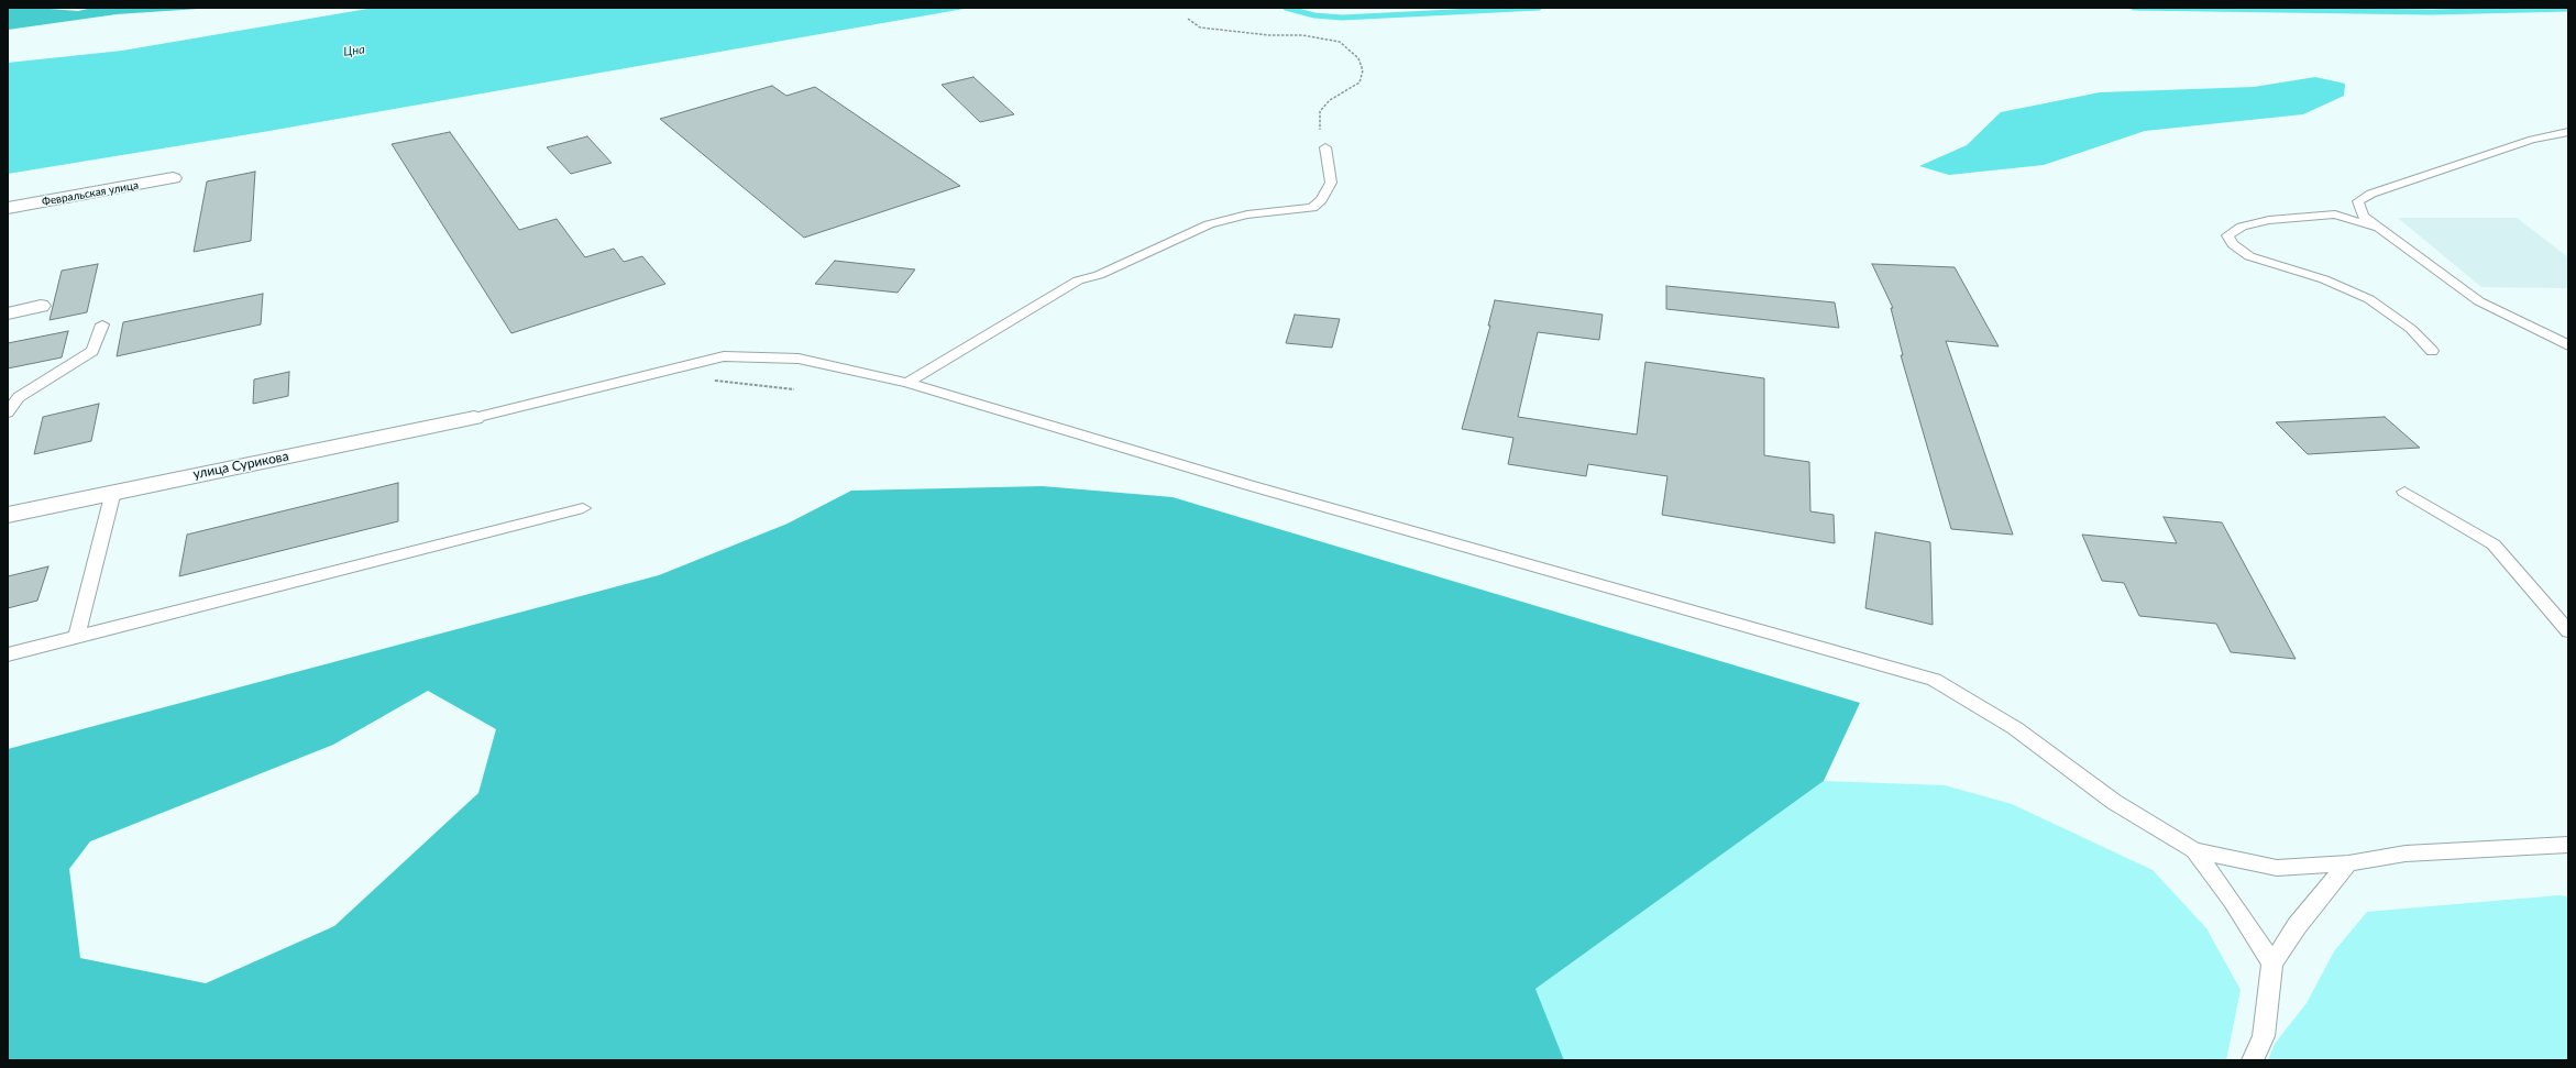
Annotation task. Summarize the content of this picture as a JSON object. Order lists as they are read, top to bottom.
{
  "streets": {
    "street": ["Февральская улица", "улица Сурикова"]
  },
  "water": ["Цна"]
}
